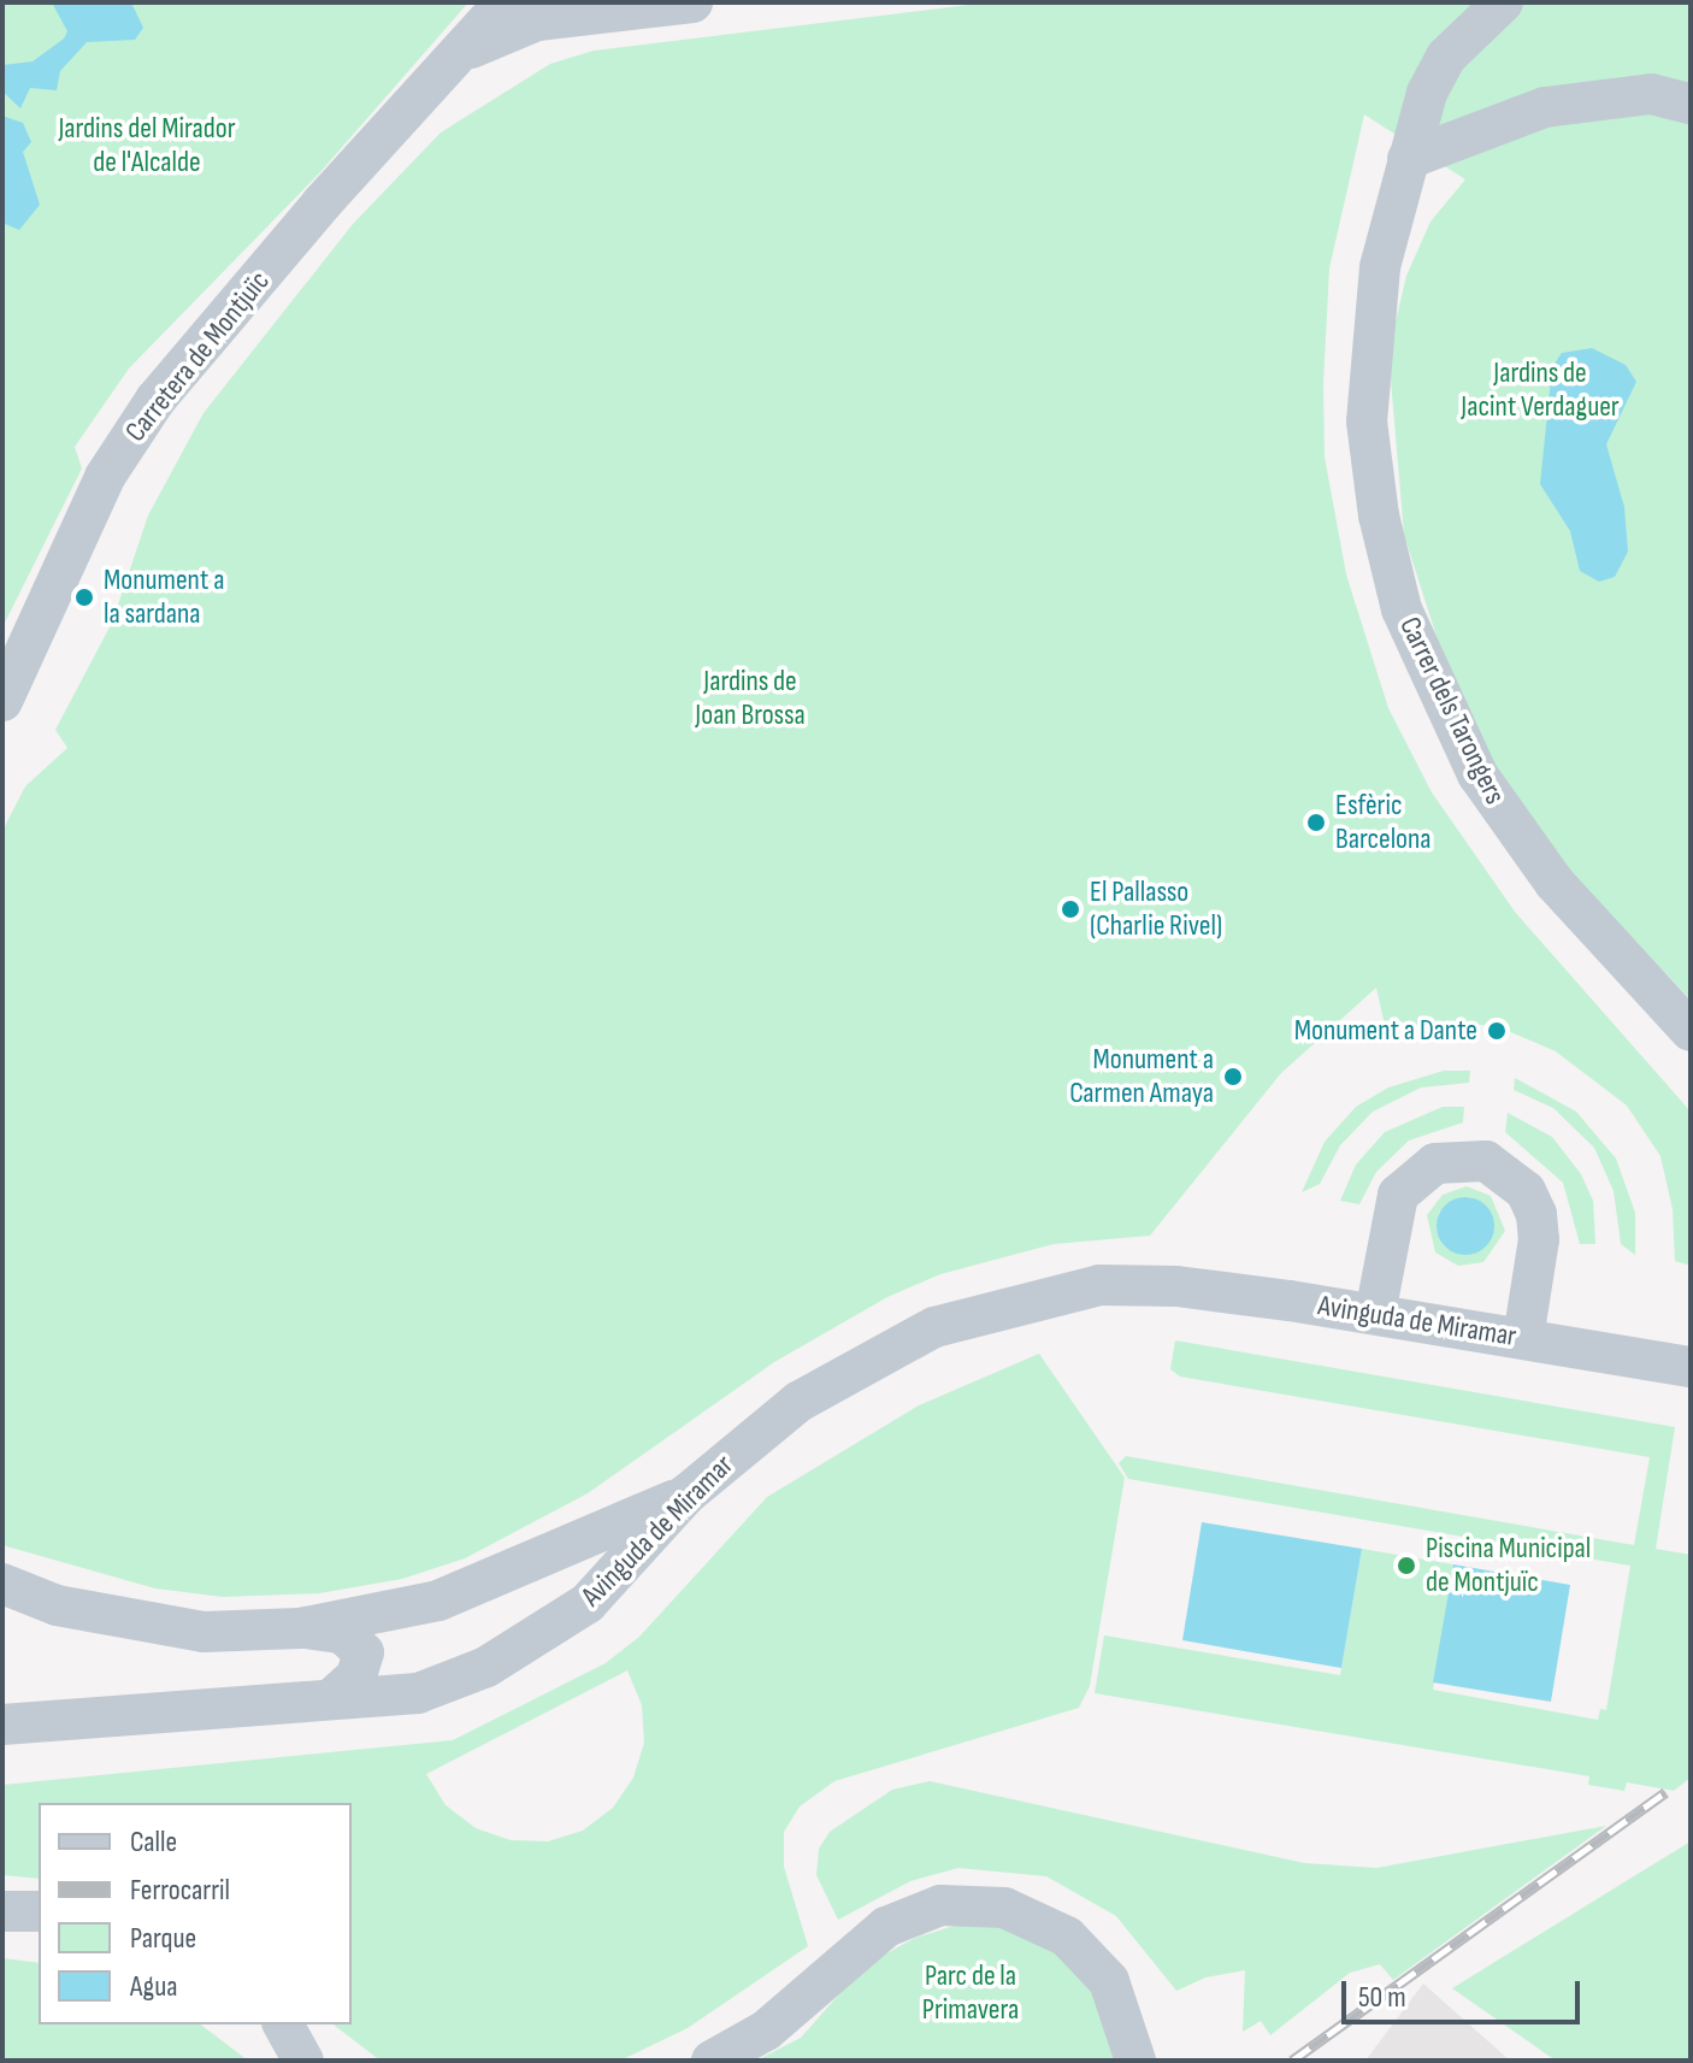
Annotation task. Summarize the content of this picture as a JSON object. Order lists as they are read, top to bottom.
{
  "streets": {
    "street": ["Carretera de Montjuïc", "Carrer dels Tarongers", "Avinguda de Miramar"]
  },
  "parks": [
    "Jardins del Mirador de l'Alcalde",
    "Jardins de Jacint Verdaguer",
    "Jardins de Joan Brossa",
    "Parc de la Primavera"
  ],
  "places": [
    "Monument a la sardana",
    "Esfèric Barcelona",
    "El Pallasso (Charlie Rivel)",
    "Monument a Dante",
    "Monument a Carmen Amaya",
    "Piscina Municipal de Montjuïc"
  ],
  "legend": [
    "Calle",
    "Ferrocarril",
    "Parque",
    "Agua"
  ],
  "scale_bar": "50 m"
}
